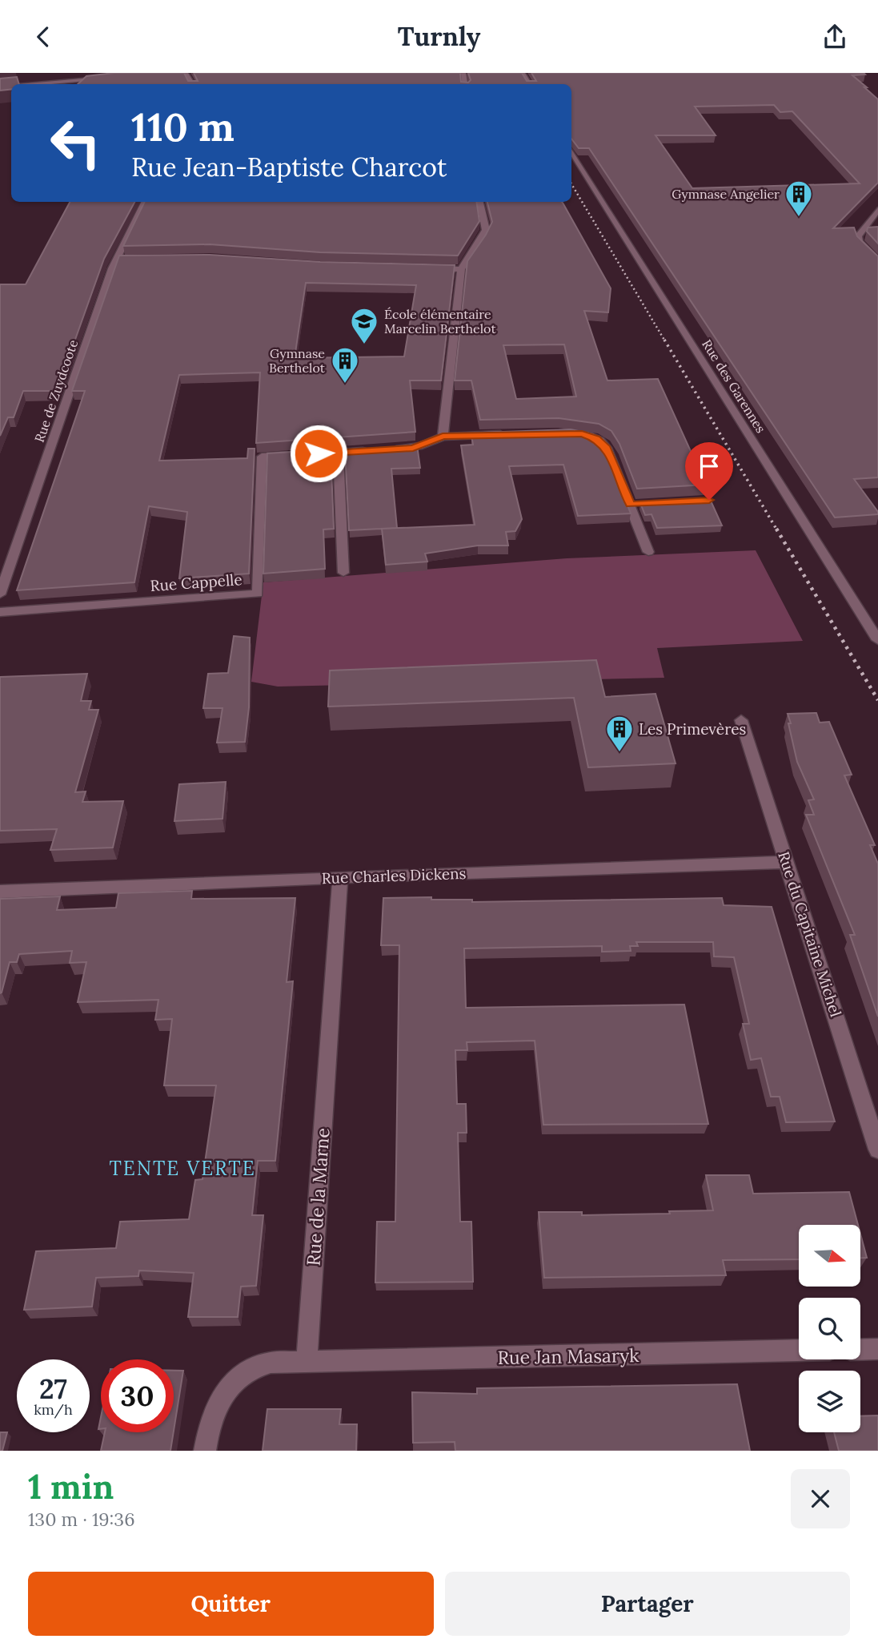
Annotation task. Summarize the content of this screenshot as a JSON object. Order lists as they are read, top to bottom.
{
  "streets": {
    "street": [
      "Rue des Garennes",
      "Rue de Zuydcoote",
      "Rue Cappelle",
      "Rue Charles Dickens",
      "Rue du Capitaine Michel",
      "Rue de la Marne",
      "Rue Jan Masaryk"
    ]
  },
  "crossings": [
    ["Rue Charles Dickens", "Rue du Capitaine Michel"],
    ["Rue Charles Dickens", "Rue de la Marne"],
    ["Rue de la Marne", "Rue Jan Masaryk"]
  ],
  "districts": ["TENTE VERTE"],
  "places": {
    "building": ["Gymnase Angelier", "Gymnase Berthelot", "Les Primevères"],
    "school or university": ["École élémentaire Marcelin Berthelot"]
  },
  "north": "right",
  "page": {
    "header": "Turnly",
    "turn": ["110 m", "Rue Jean-Baptiste Charcot"],
    "speed": "27 km/h",
    "limit": "30",
    "heading": ["1 min", "130 m · 19:36"],
    "buttons": ["Quitter", "Partager"]
  }
}
